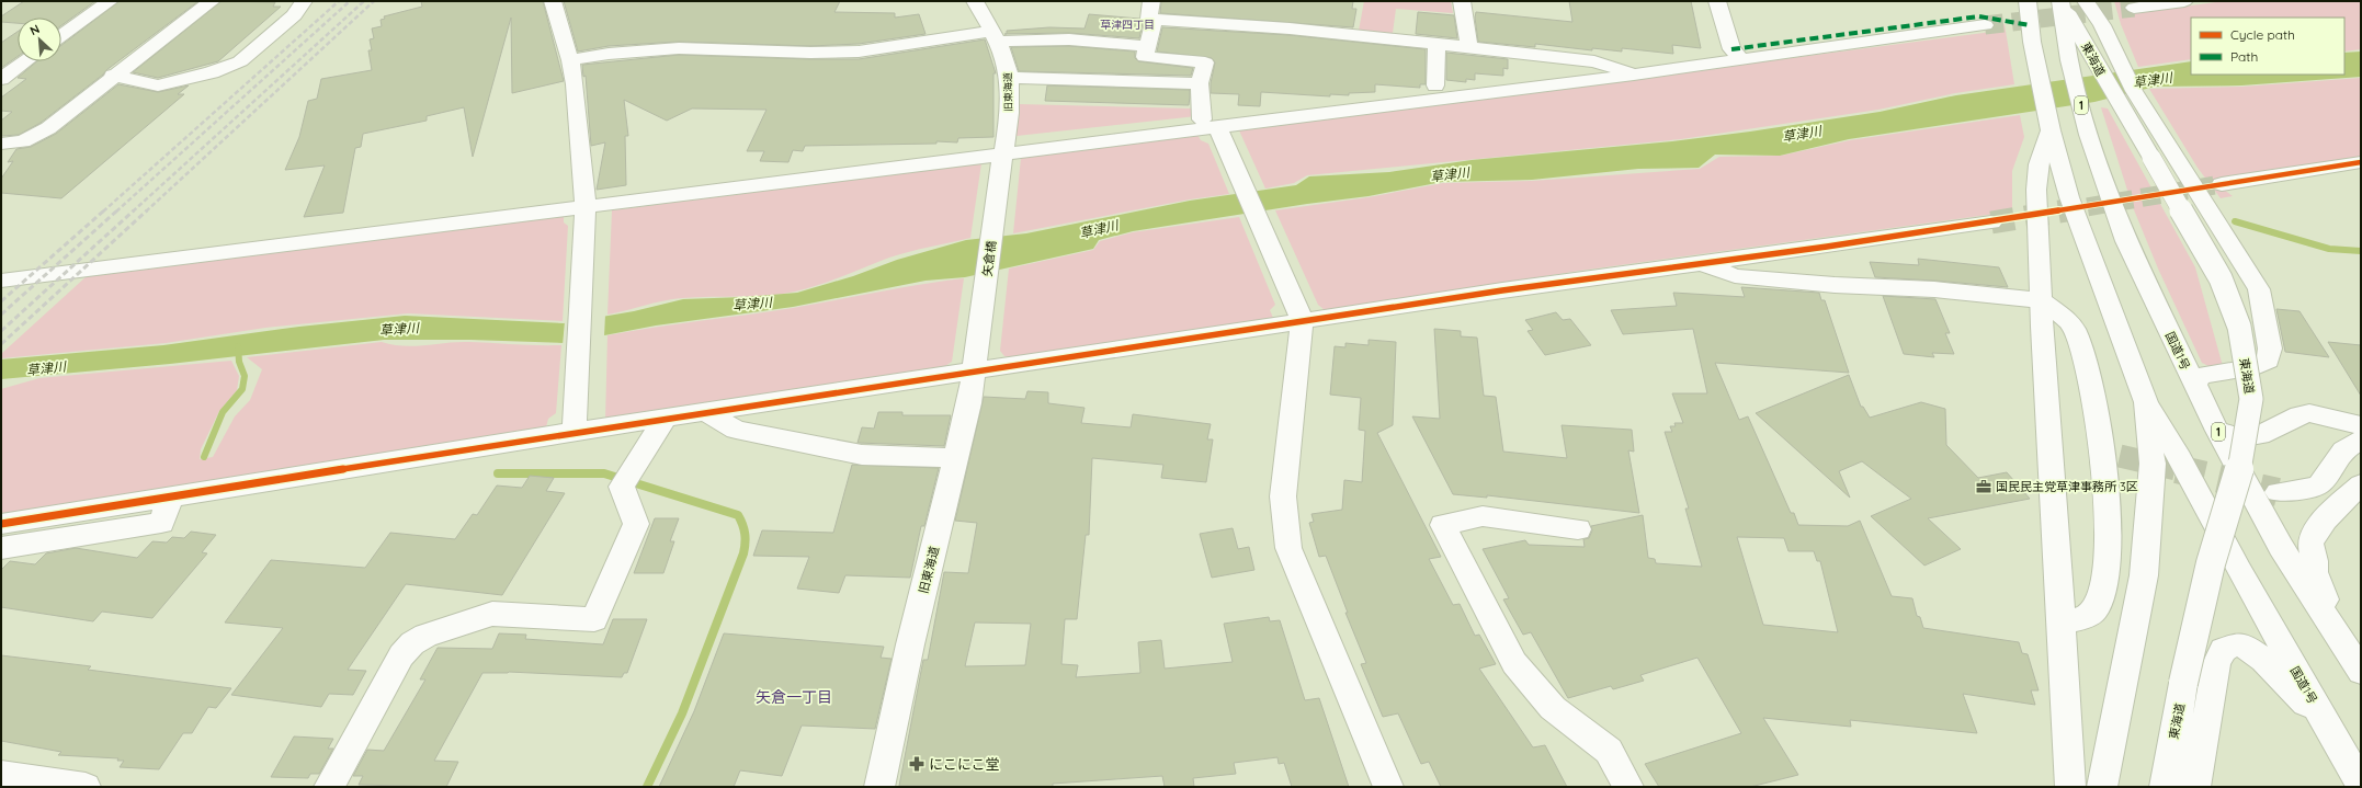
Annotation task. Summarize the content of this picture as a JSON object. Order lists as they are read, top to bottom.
{
  "streets": {
    "main road": [
      "東海道",
      "旧東海道",
      "1",
      "矢倉橋",
      "国道1号"
    ]
  },
  "crossings": [
    ["東海道", "国道1号"],
    ["旧東海道", "矢倉橋"]
  ],
  "districts": ["草津四丁目", "矢倉一丁目"],
  "water": ["草津川"],
  "places": {
    "office": ["国民民主党草津事務所 3区"],
    "pharmacy": ["にこにこ堂"]
  },
  "legend": ["Cycle path", "Path"],
  "north": "top left"
}
